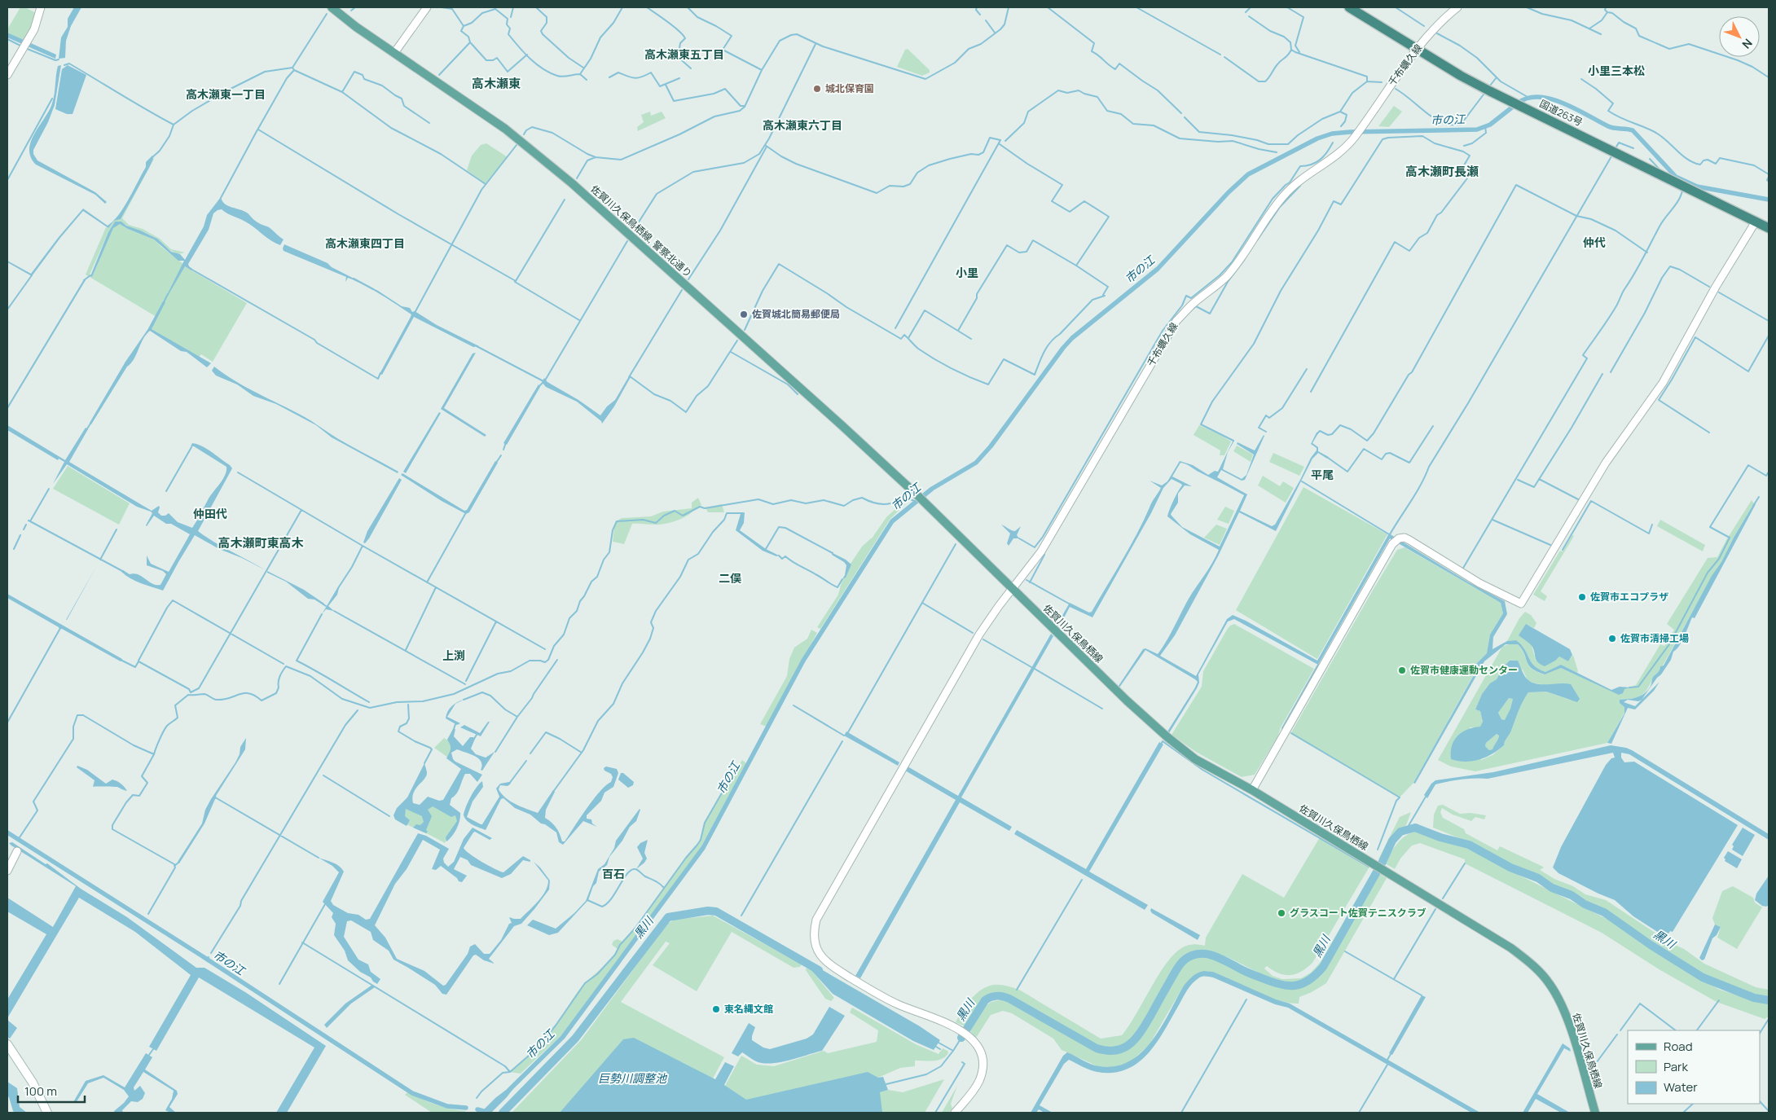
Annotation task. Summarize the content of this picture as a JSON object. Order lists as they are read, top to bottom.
{
  "streets": {
    "highway": ["国道263号"],
    "main road": ["佐賀川久保鳥栖線, 警察北通り", "佐賀川久保鳥栖線"],
    "street": ["千布蠣久線"]
  },
  "crossings": [
    ["千布蠣久線", "国道263号"],
    ["千布蠣久線", "佐賀川久保鳥栖線, 警察北通り"],
    ["千布蠣久線", "佐賀川久保鳥栖線"],
    ["佐賀川久保鳥栖線, 警察北通り", "佐賀川久保鳥栖線"]
  ],
  "districts": [
    "高木瀬東五丁目",
    "小里三本松",
    "高木瀬東",
    "高木瀬東一丁目",
    "高木瀬東六丁目",
    "高木瀬町長瀬",
    "仲代",
    "高木瀬東四丁目",
    "小里",
    "平尾",
    "仲田代",
    "高木瀬町東高木",
    "二俣",
    "上渕",
    "百石"
  ],
  "water": ["市の江", "黒川", "巨勢川調整池"],
  "places": [
    "城北保育園",
    "佐賀城北簡易郵便局",
    "佐賀市エコプラザ",
    "佐賀市清掃工場",
    "佐賀市健康運動センター",
    "グラスコート佐賀テニスクラブ",
    "東名縄文館"
  ],
  "legend": ["Road", "Park", "Water"],
  "scale_bar": "100 m",
  "north": "bottom right"
}
